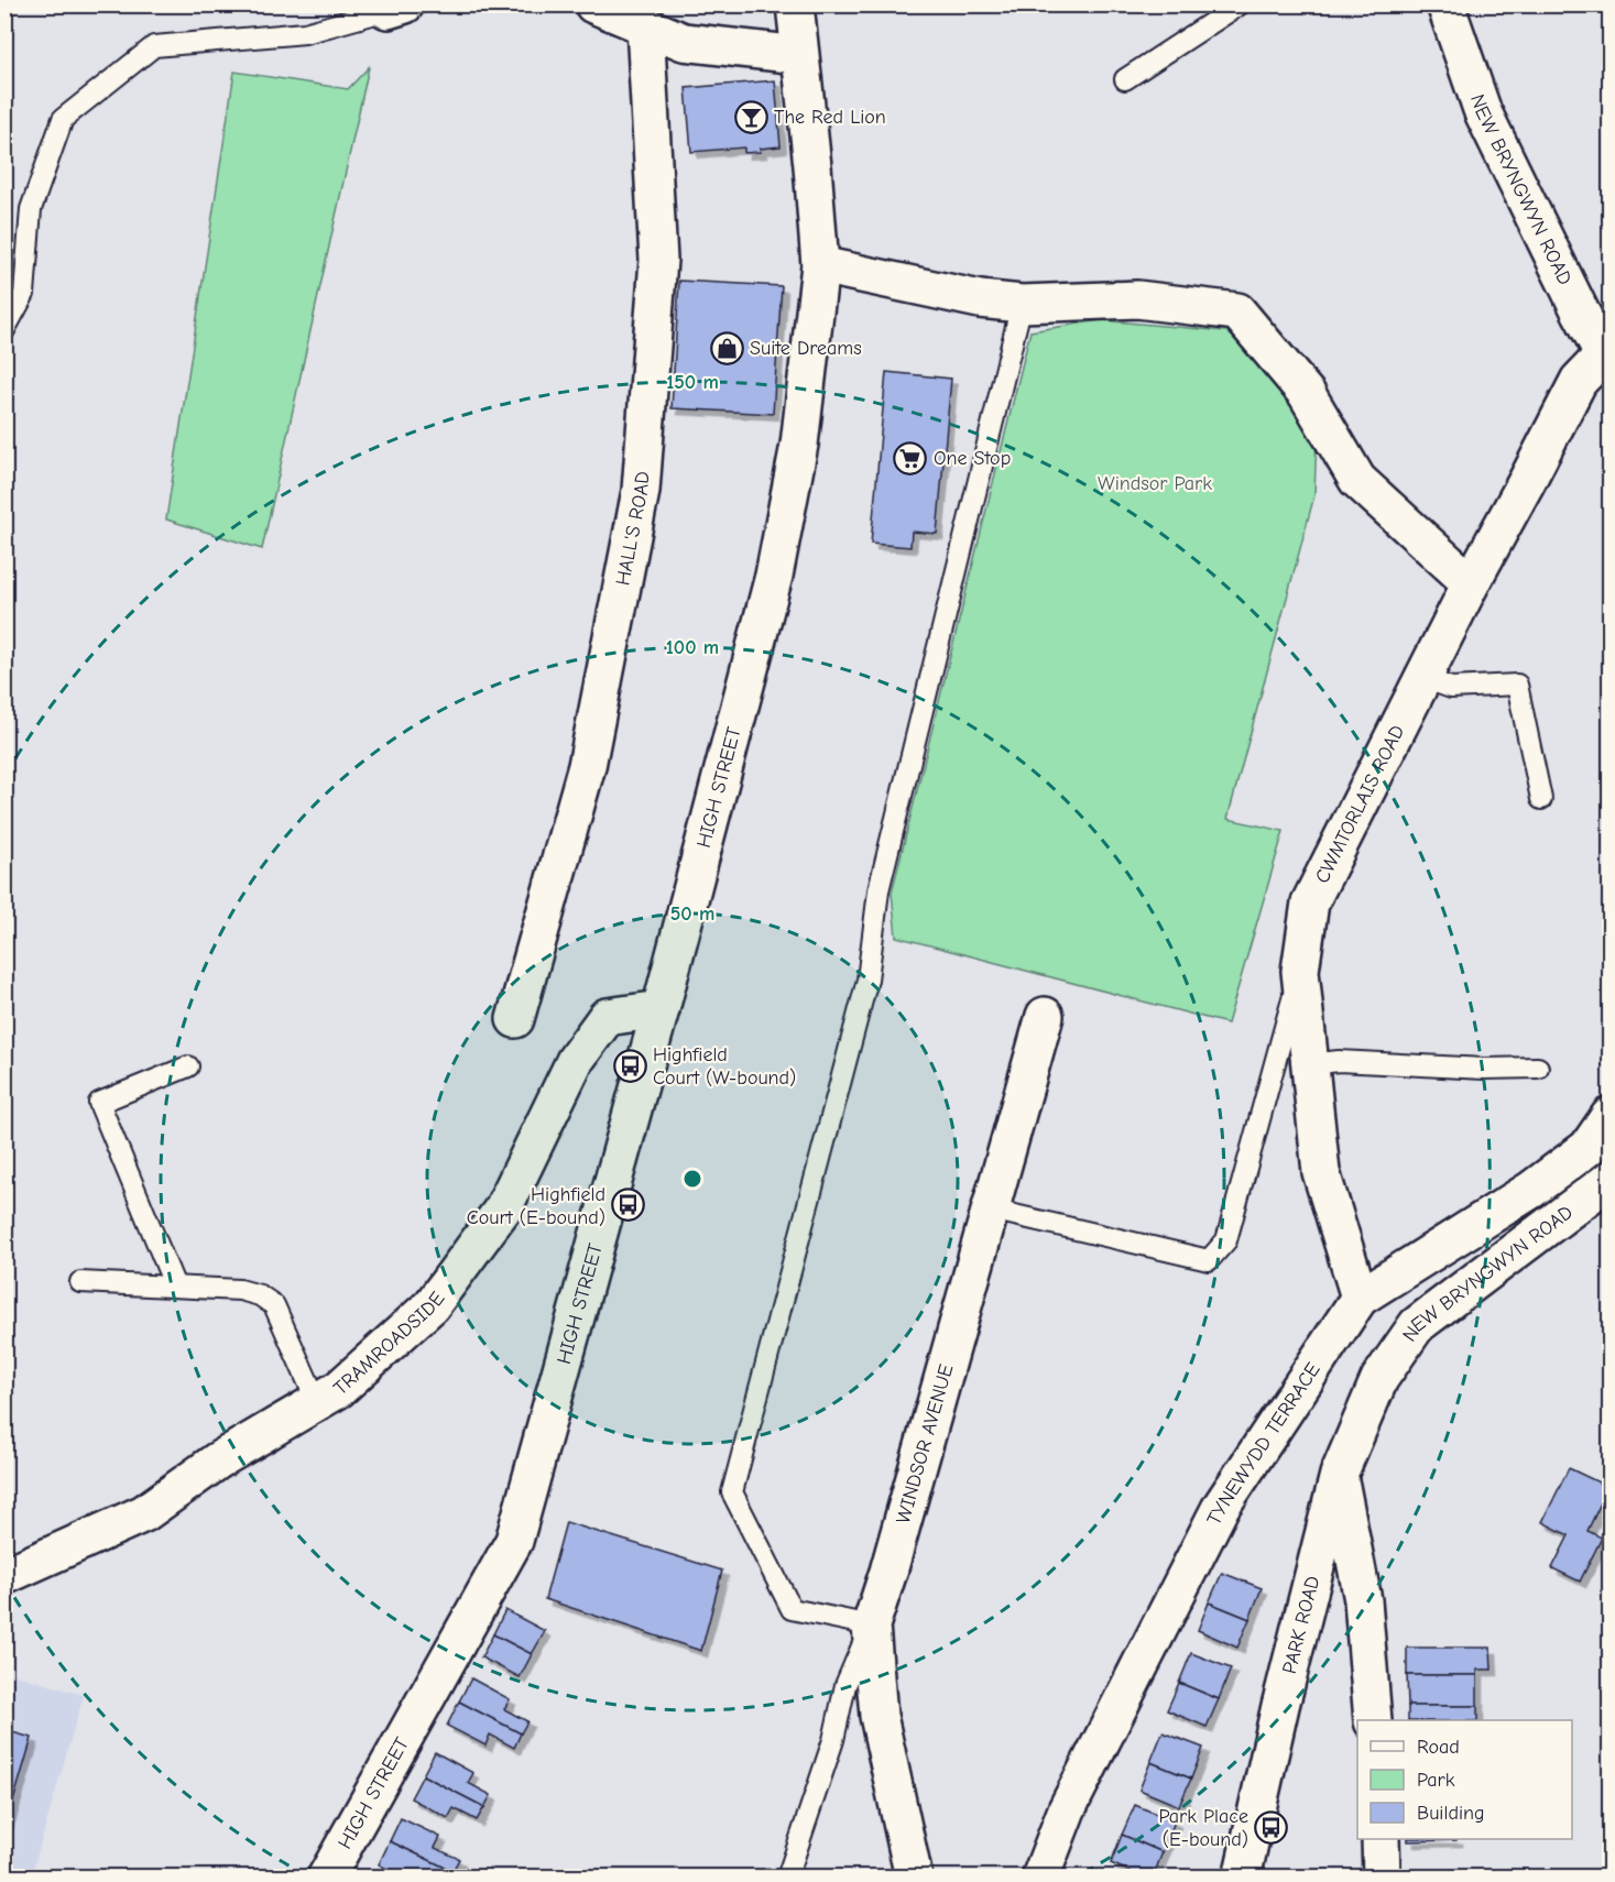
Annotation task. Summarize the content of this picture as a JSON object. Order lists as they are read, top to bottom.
{
  "streets": {
    "street": [
      "NEW BRYNGWYN ROAD",
      "HALL'S ROAD",
      "HIGH STREET",
      "CWMTORLAIS ROAD",
      "TRAMROADSIDE",
      "WINDSOR AVENUE",
      "TYNEWYDD TERRACE",
      "PARK ROAD"
    ]
  },
  "crossings": [
    ["NEW BRYNGWYN ROAD", "CWMTORLAIS ROAD"],
    ["NEW BRYNGWYN ROAD", "PARK ROAD"],
    ["HIGH STREET", "TRAMROADSIDE"],
    ["CWMTORLAIS ROAD", "TYNEWYDD TERRACE"]
  ],
  "parks": ["Windsor Park"],
  "places": {
    "bar": ["The Red Lion"],
    "shop": ["Suite Dreams"],
    "supermarket": ["One Stop"],
    "bus stop": ["Highfield Court (W-bound)", "Highfield Court (E-bound)", "Park Place (E-bound)"]
  },
  "legend": ["Road", "Park", "Building"],
  "rings": ["150 m", "100 m", "50 m"]
}
